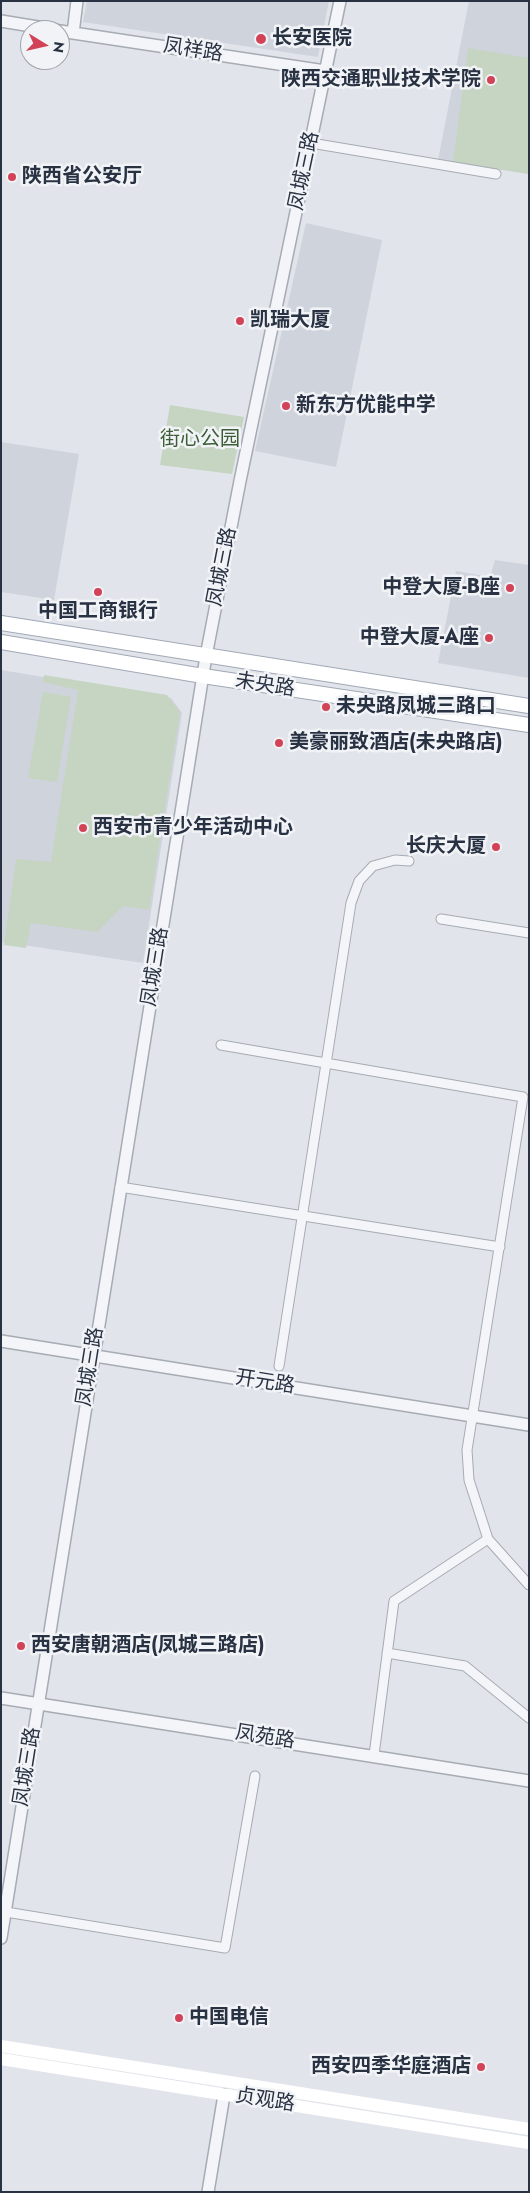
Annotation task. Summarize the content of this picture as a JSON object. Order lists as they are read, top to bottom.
{
  "streets": {
    "main road": ["未央路", "贞观路"],
    "street": [
      "凤祥路",
      "凤城三路",
      "开元路",
      "凤苑路"
    ]
  },
  "crossings": [
    ["凤祥路", "凤城三路"],
    ["凤城三路", "未央路"],
    ["凤城三路", "开元路"],
    ["凤城三路", "凤苑路"]
  ],
  "parks": ["街心公园"],
  "places": [
    "长安医院",
    "陕西交通职业技术学院",
    "陕西省公安厅",
    "凯瑞大厦",
    "新东方优能中学",
    "中登大厦-B座",
    "中国工商银行",
    "中登大厦-A座",
    "未央路凤城三路口",
    "美豪丽致酒店(未央路店)",
    "西安市青少年活动中心",
    "长庆大厦",
    "西安唐朝酒店(凤城三路店)",
    "中国电信",
    "西安四季华庭酒店"
  ],
  "north": "right"
}
